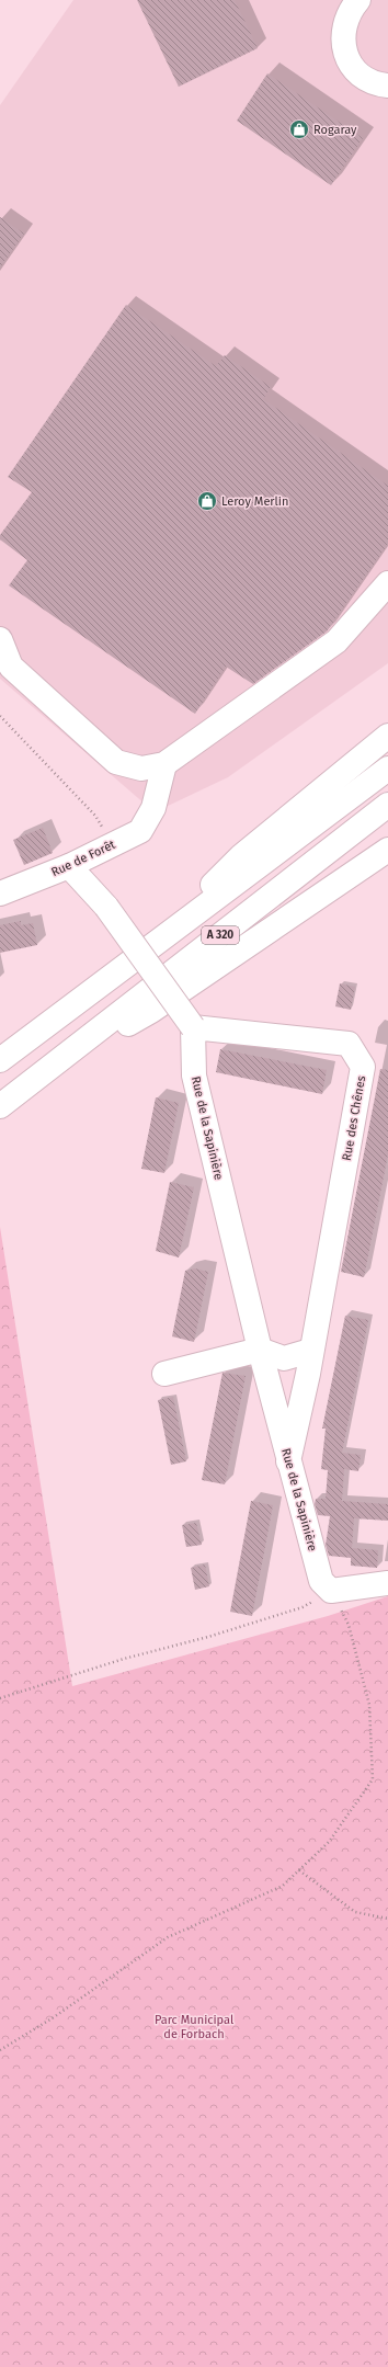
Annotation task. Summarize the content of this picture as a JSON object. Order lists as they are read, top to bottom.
{
  "streets": {
    "main road": [
      "Rue de Forêt",
      "A 320",
      "Rue des Chênes",
      "Rue de la Sapinière"
    ]
  },
  "crossings": [
    ["Rue des Chênes", "Rue de la Sapinière"]
  ],
  "parks": ["Parc Municipal de Forbach"],
  "places": {
    "shop": ["Rogaray", "Leroy Merlin"]
  }
}
